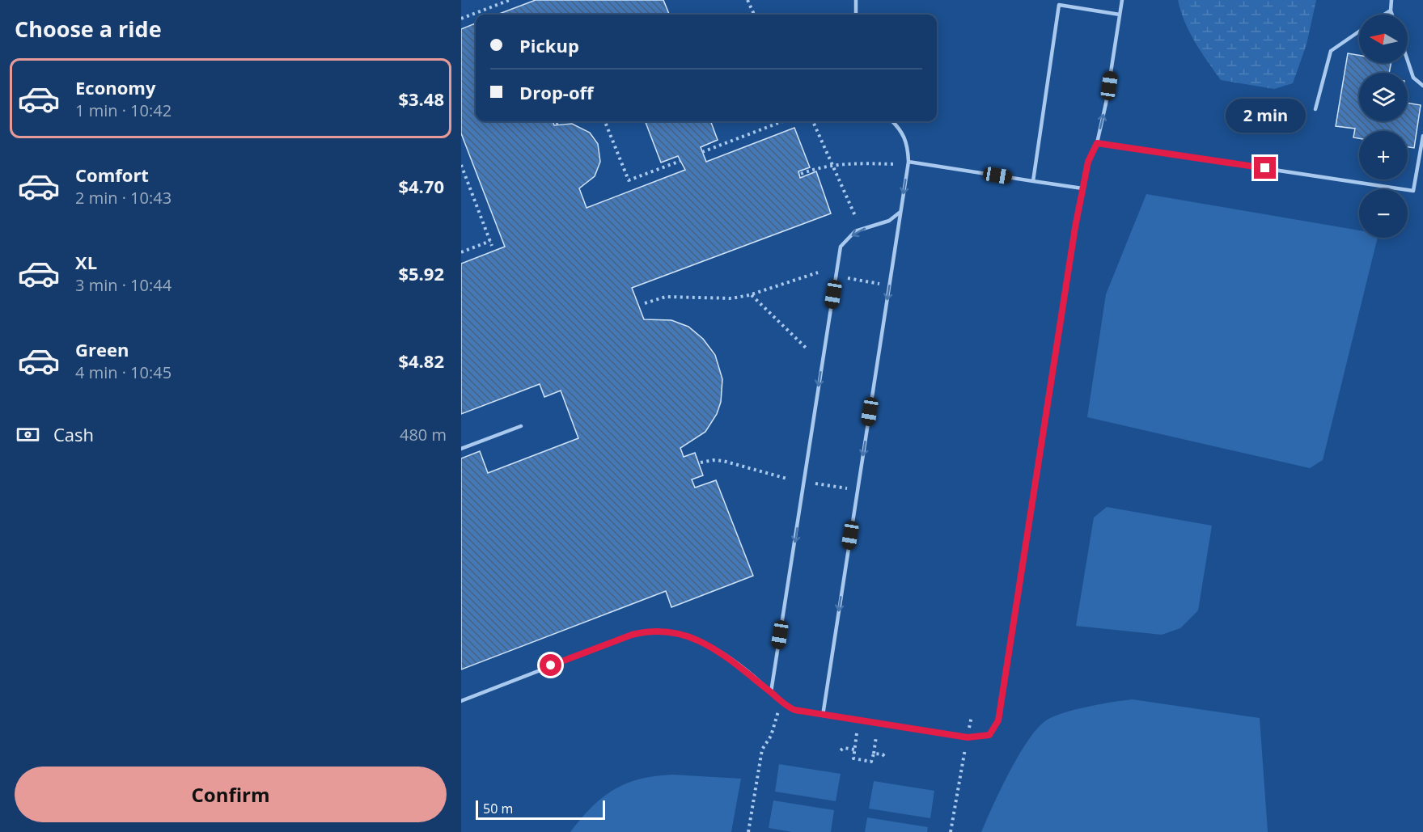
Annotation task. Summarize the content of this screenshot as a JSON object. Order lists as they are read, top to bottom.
{
  "scale_bar": "50 m",
  "north": "left",
  "page": {
    "heading": "Choose a ride",
    "map_buttons": ["+", "−"],
    "banner": ["Pickup", "Drop-off"],
    "list": [
      {
        "name": "Economy",
        "note": "1 min · 10:42",
        "value": "$3.48"
      },
      {
        "name": "Comfort",
        "note": "2 min · 10:43",
        "value": "$4.70"
      },
      {
        "name": "XL",
        "note": "3 min · 10:44",
        "value": "$5.92"
      },
      {
        "name": "Green",
        "note": "4 min · 10:45",
        "value": "$4.82"
      }
    ],
    "bubble": "2 min",
    "pay": ["Cash", "480 m"],
    "buttons": "Confirm",
    "scale": "50 m"
  }
}
